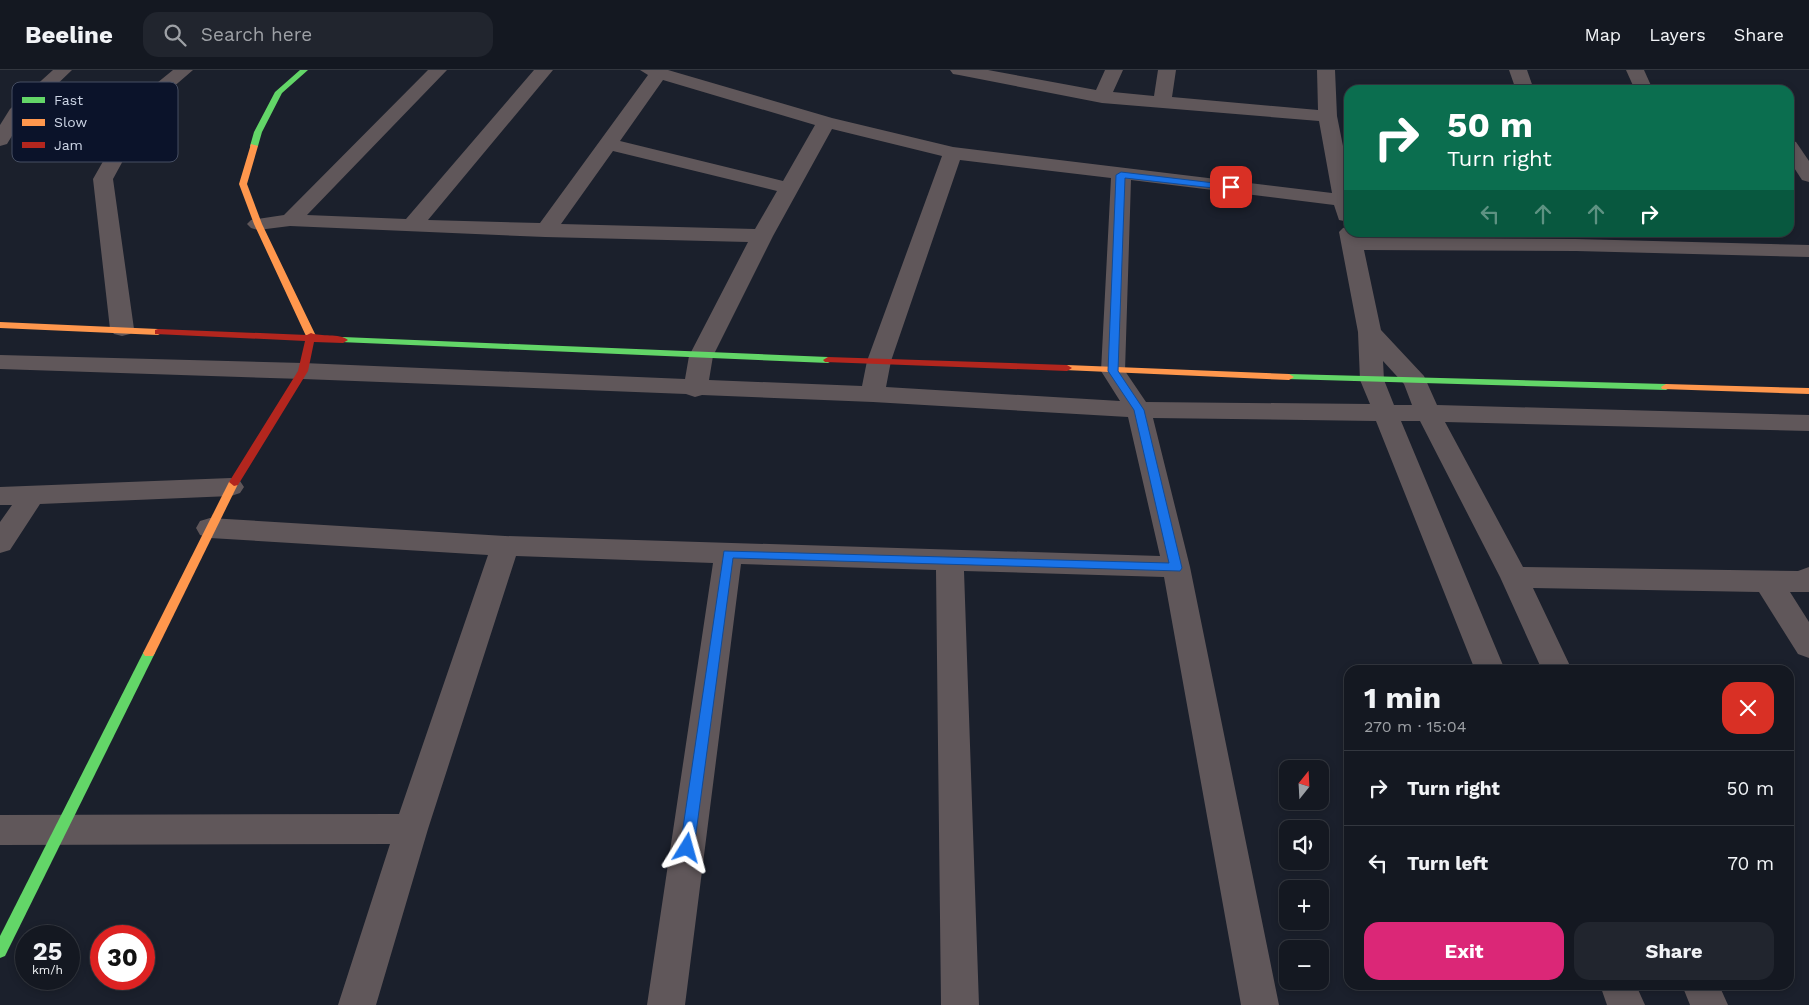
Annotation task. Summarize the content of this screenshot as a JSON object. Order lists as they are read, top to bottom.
{
  "legend": ["Fast", "Slow", "Jam"],
  "north": "top",
  "page": {
    "header": "Beeline",
    "search": "Search here",
    "nav": ["Map", "Layers", "Share"],
    "turn": ["50 m", "Turn right"],
    "heading": ["1 min", "270 m · 15:04"],
    "list": [
      {
        "name": "Turn right",
        "value": "50 m"
      },
      {
        "name": "Turn left",
        "value": "70 m"
      }
    ],
    "map_buttons": ["+", "−"],
    "buttons": ["Exit", "Share"],
    "speed": "25 km/h",
    "limit": "30"
  }
}
